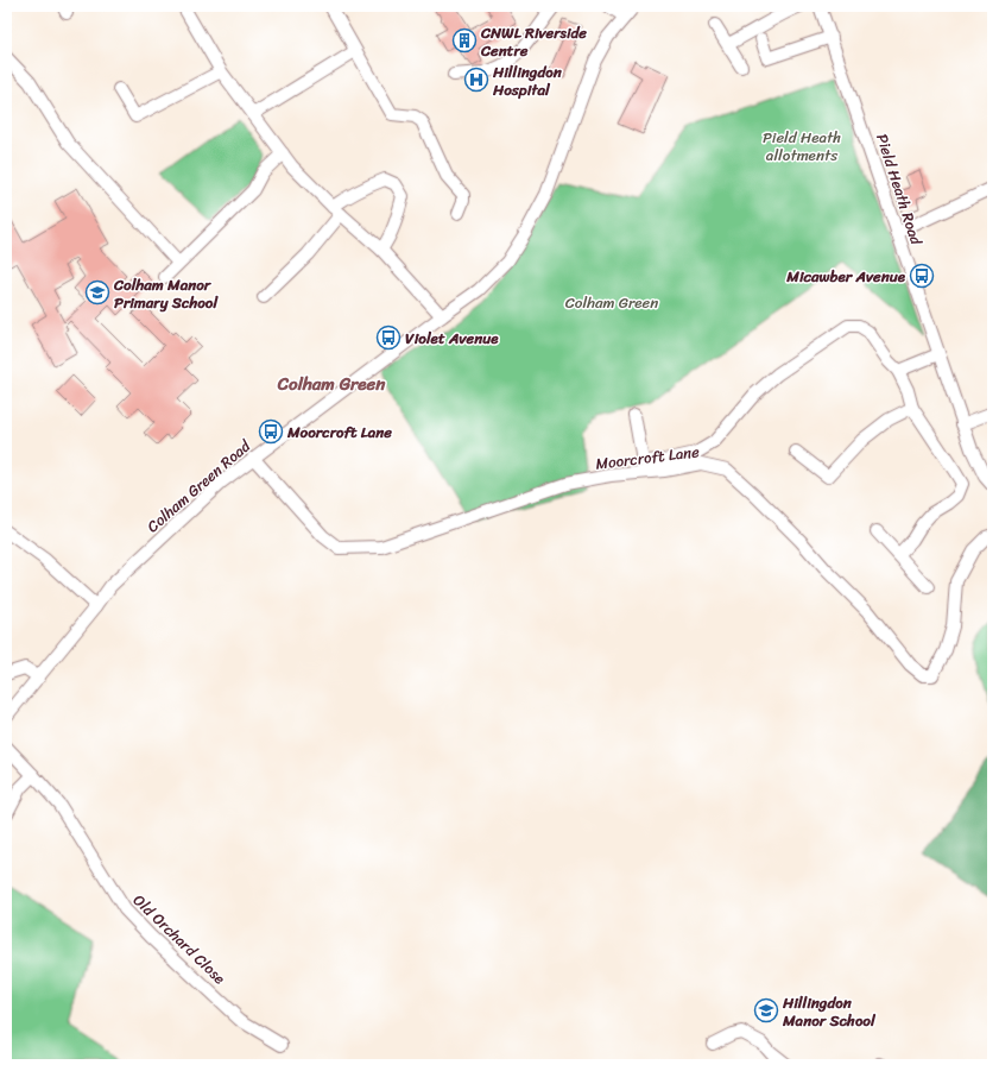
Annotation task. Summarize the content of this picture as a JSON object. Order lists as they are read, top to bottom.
{
  "streets": {
    "street": [
      "Pield Heath Road",
      "Moorcroft Lane",
      "Colham Green Road",
      "Old Orchard Close"
    ]
  },
  "crossings": [
    ["Moorcroft Lane", "Colham Green Road"]
  ],
  "districts": ["Colham Green"],
  "parks": ["Pield Heath allotments", "Colham Green"],
  "places": {
    "building": ["CNWL Riverside Centre"],
    "hospital": ["Hillingdon Hospital"],
    "bus stop": ["Micawber Avenue", "Violet Avenue", "Moorcroft Lane"],
    "school or university": ["Colham Manor Primary School", "Hillingdon Manor School"]
  }
}
